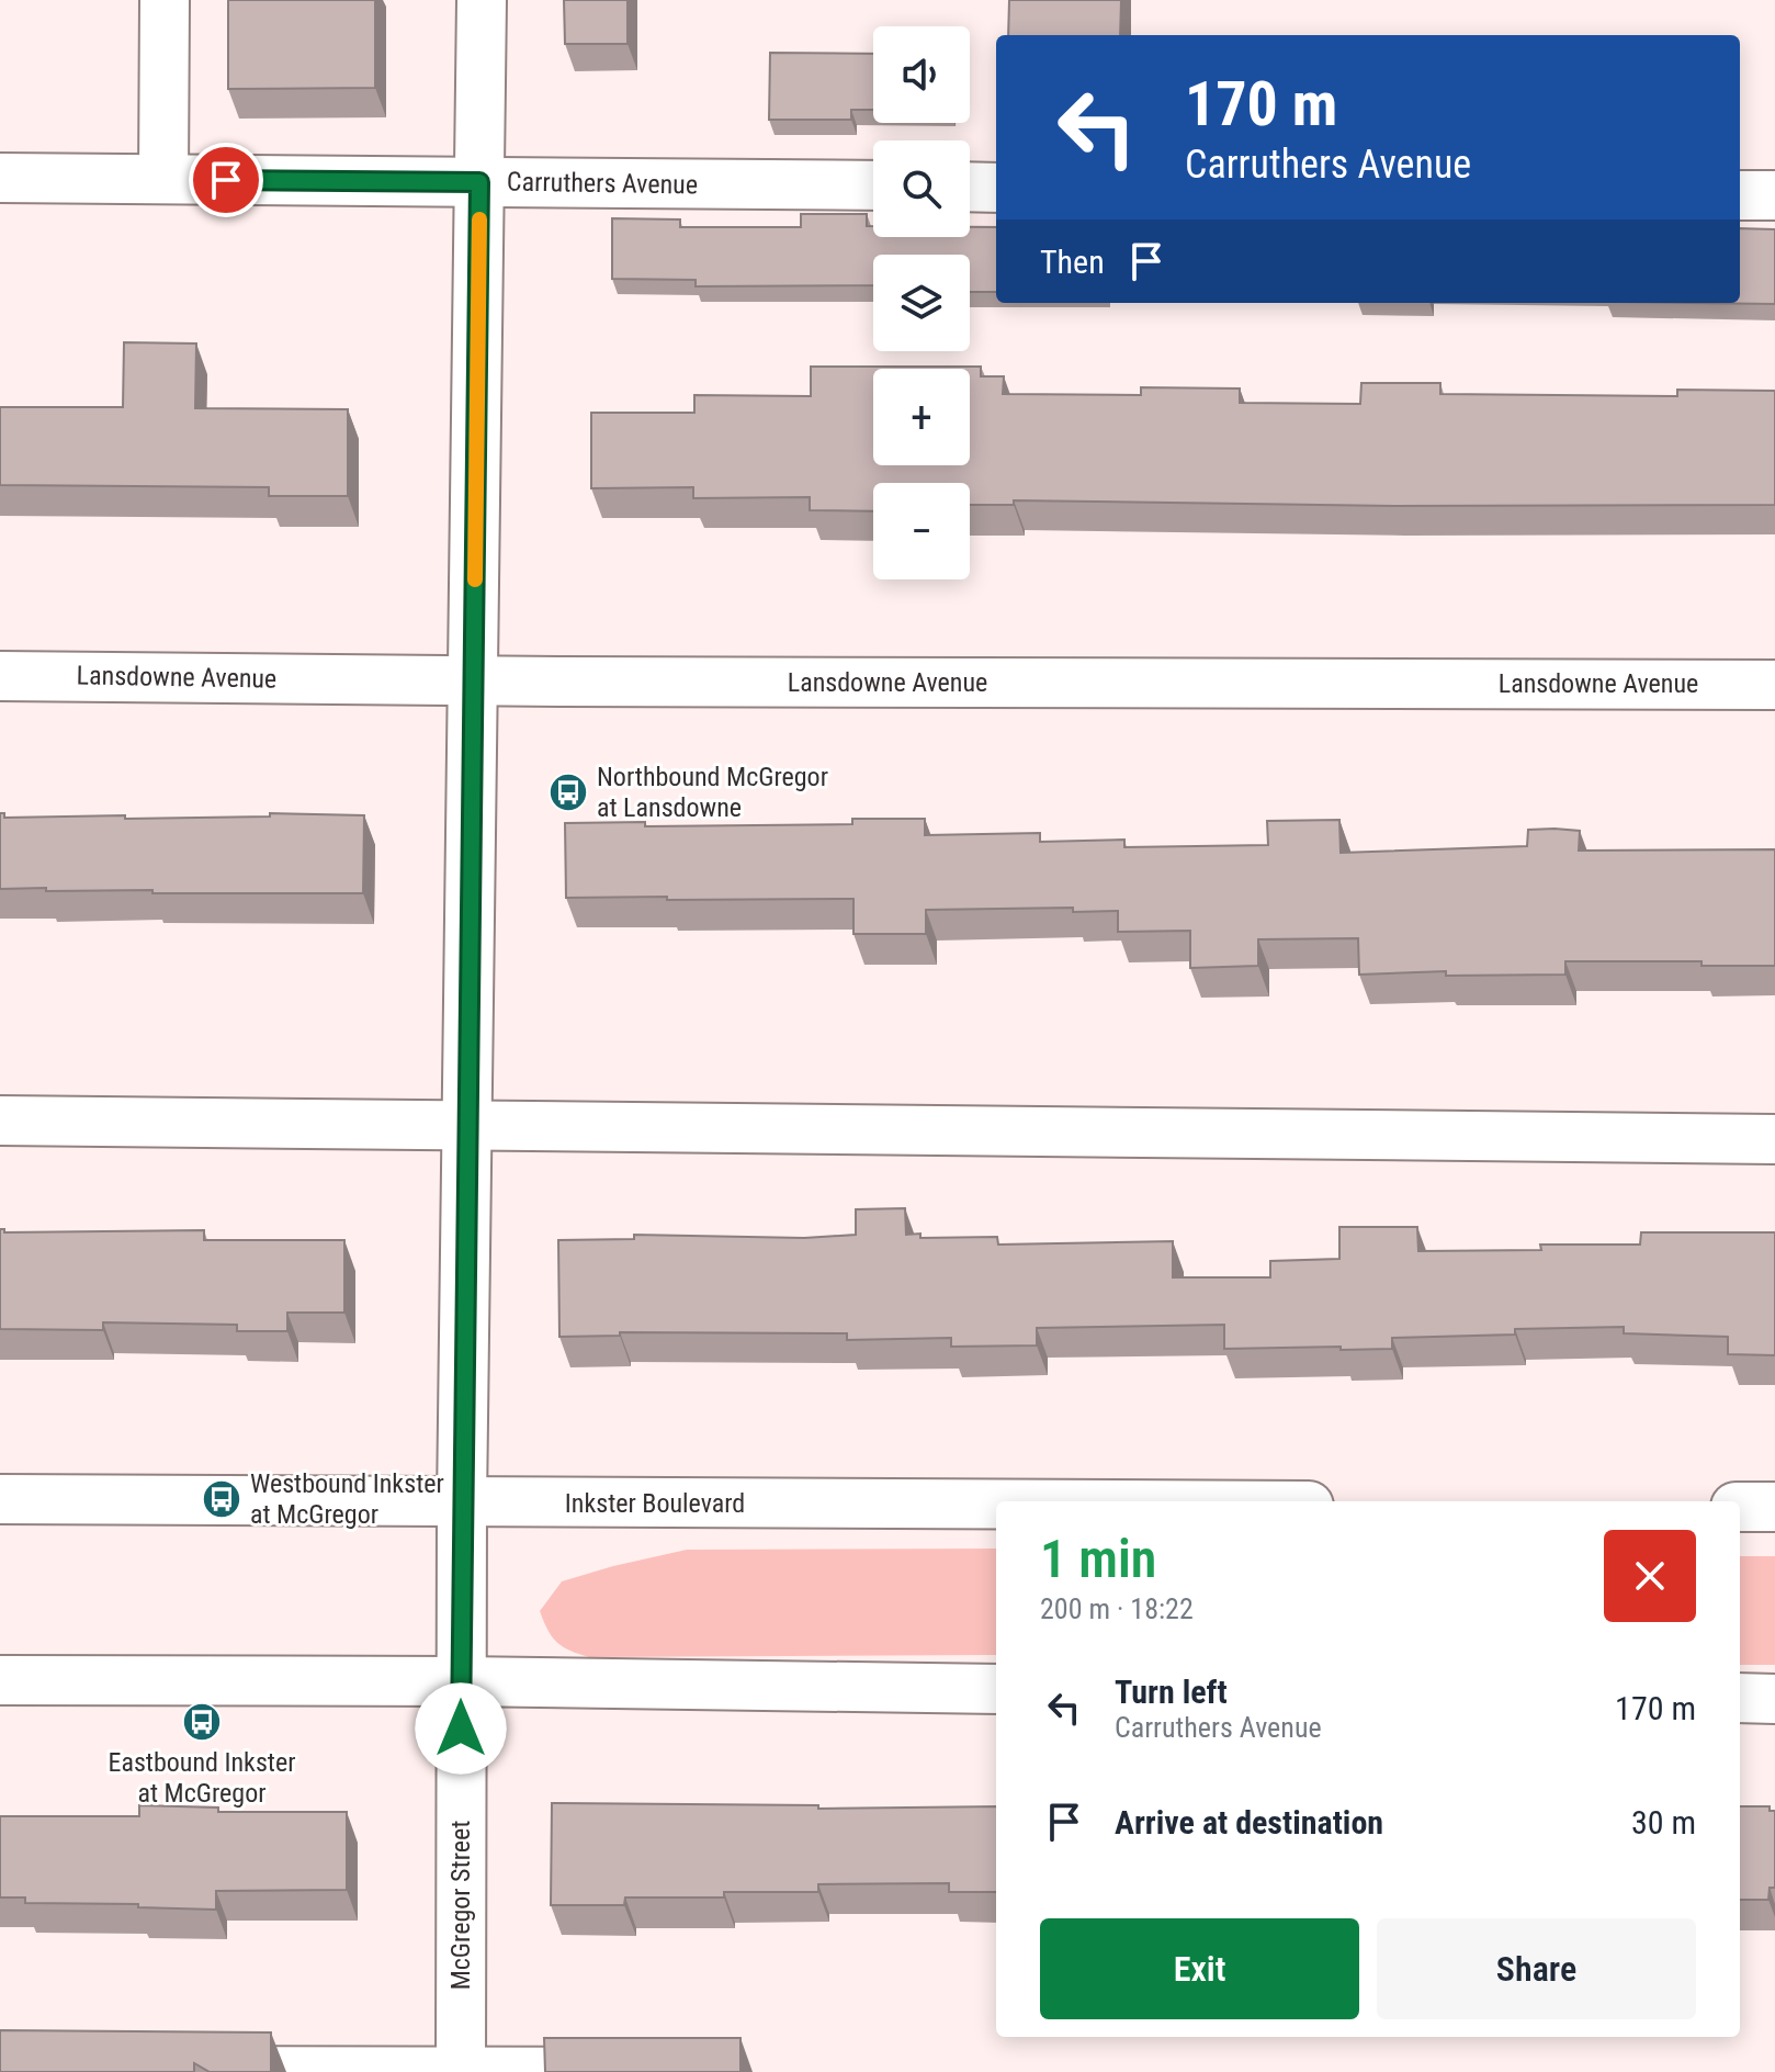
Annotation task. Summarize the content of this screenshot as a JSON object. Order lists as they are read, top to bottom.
{
  "streets": {
    "main road": [
      "Carruthers Avenue",
      "Lansdowne Avenue",
      "Inkster Boulevard",
      "McGregor Street"
    ]
  },
  "crossings": [
    ["Carruthers Avenue", "McGregor Street"],
    ["Lansdowne Avenue", "McGregor Street"],
    ["Inkster Boulevard", "McGregor Street"]
  ],
  "places": {
    "bus stop": ["Northbound McGregor at Lansdowne", "Westbound Inkster at McGregor", "Eastbound Inkster at McGregor"]
  },
  "page": {
    "map_buttons": ["+", "−"],
    "turn": ["170 m", "Carruthers Avenue"],
    "then": "Then",
    "heading": ["1 min", "200 m · 18:22"],
    "list": [
      {
        "name": "Turn left",
        "note": "Carruthers Avenue",
        "value": "170 m"
      },
      {
        "name": "Arrive at destination",
        "value": "30 m"
      }
    ],
    "buttons": ["Exit", "Share"]
  }
}
